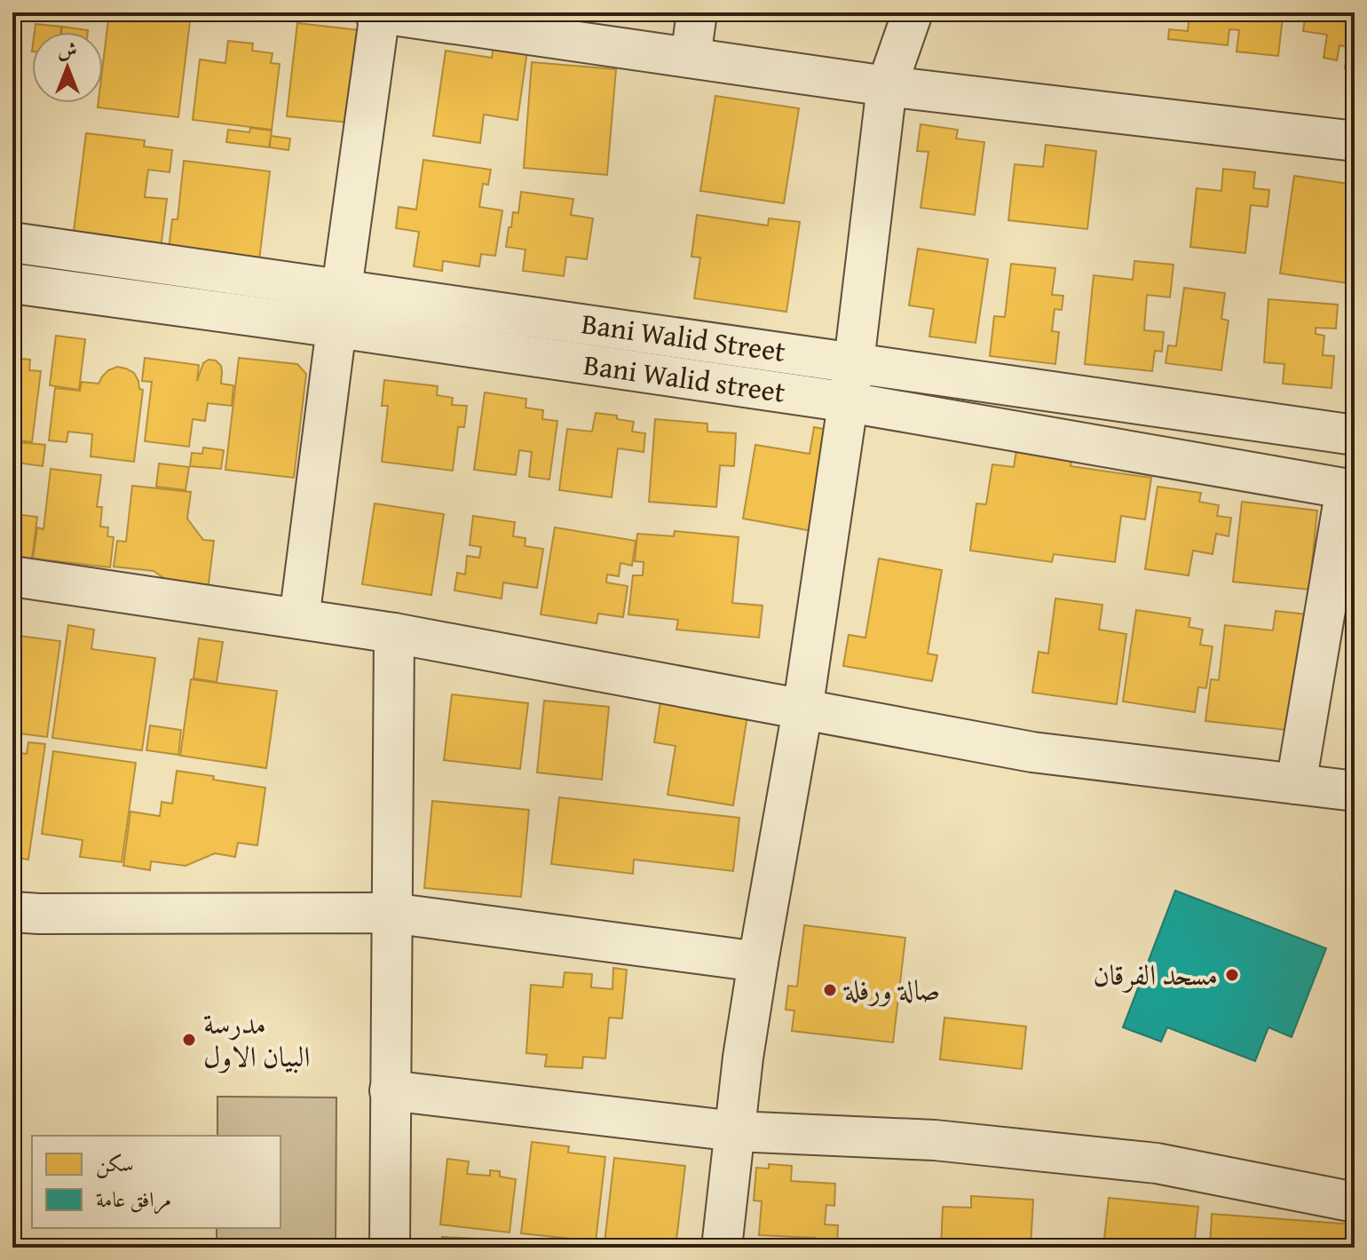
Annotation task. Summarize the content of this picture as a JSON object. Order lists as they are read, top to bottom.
{
  "streets": {
    "street": ["Bani Walid Street", "Bani Walid street"]
  },
  "places": ["مسحد الفرقان", "صالة ورفلة", "مدرسة البيان الاول"],
  "legend": ["سكن", "مرافق عامة"],
  "north": "top"
}
